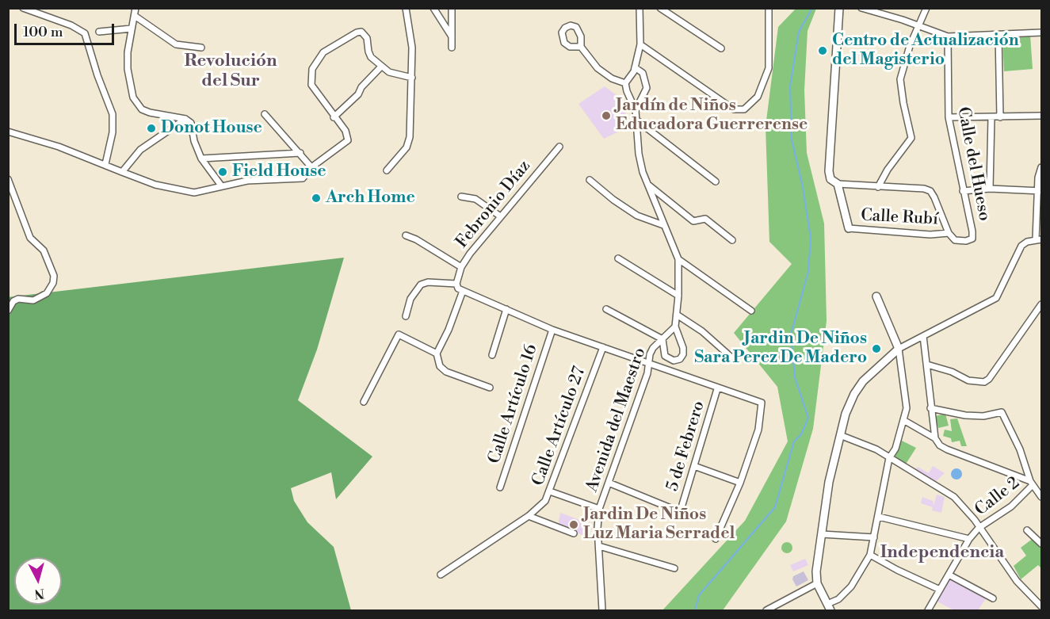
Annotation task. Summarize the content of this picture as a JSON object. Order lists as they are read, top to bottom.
{
  "streets": {
    "street": [
      "Calle del Hueso",
      "Febronio Díaz",
      "Calle Rubí",
      "Calle Artículo 16",
      "Avenida del Maestro",
      "Calle Artículo 27",
      "5 de Febrero",
      "Calle 2"
    ]
  },
  "crossings": [
    ["Calle del Hueso", "Calle Rubí"],
    ["Avenida del Maestro", "5 de Febrero"]
  ],
  "districts": ["Revolución del Sur", "Independencia"],
  "places": [
    "Centro de Actualización del Magisterio",
    "Jardín de Niños Educadora Guerrerense",
    "Donot House",
    "Field House",
    "Arch Home",
    "Jardin De Niños Sara Perez De Madero",
    "Jardin De Niños Luz Maria Serradel"
  ],
  "scale_bar": "100 m",
  "north": "bottom"
}
